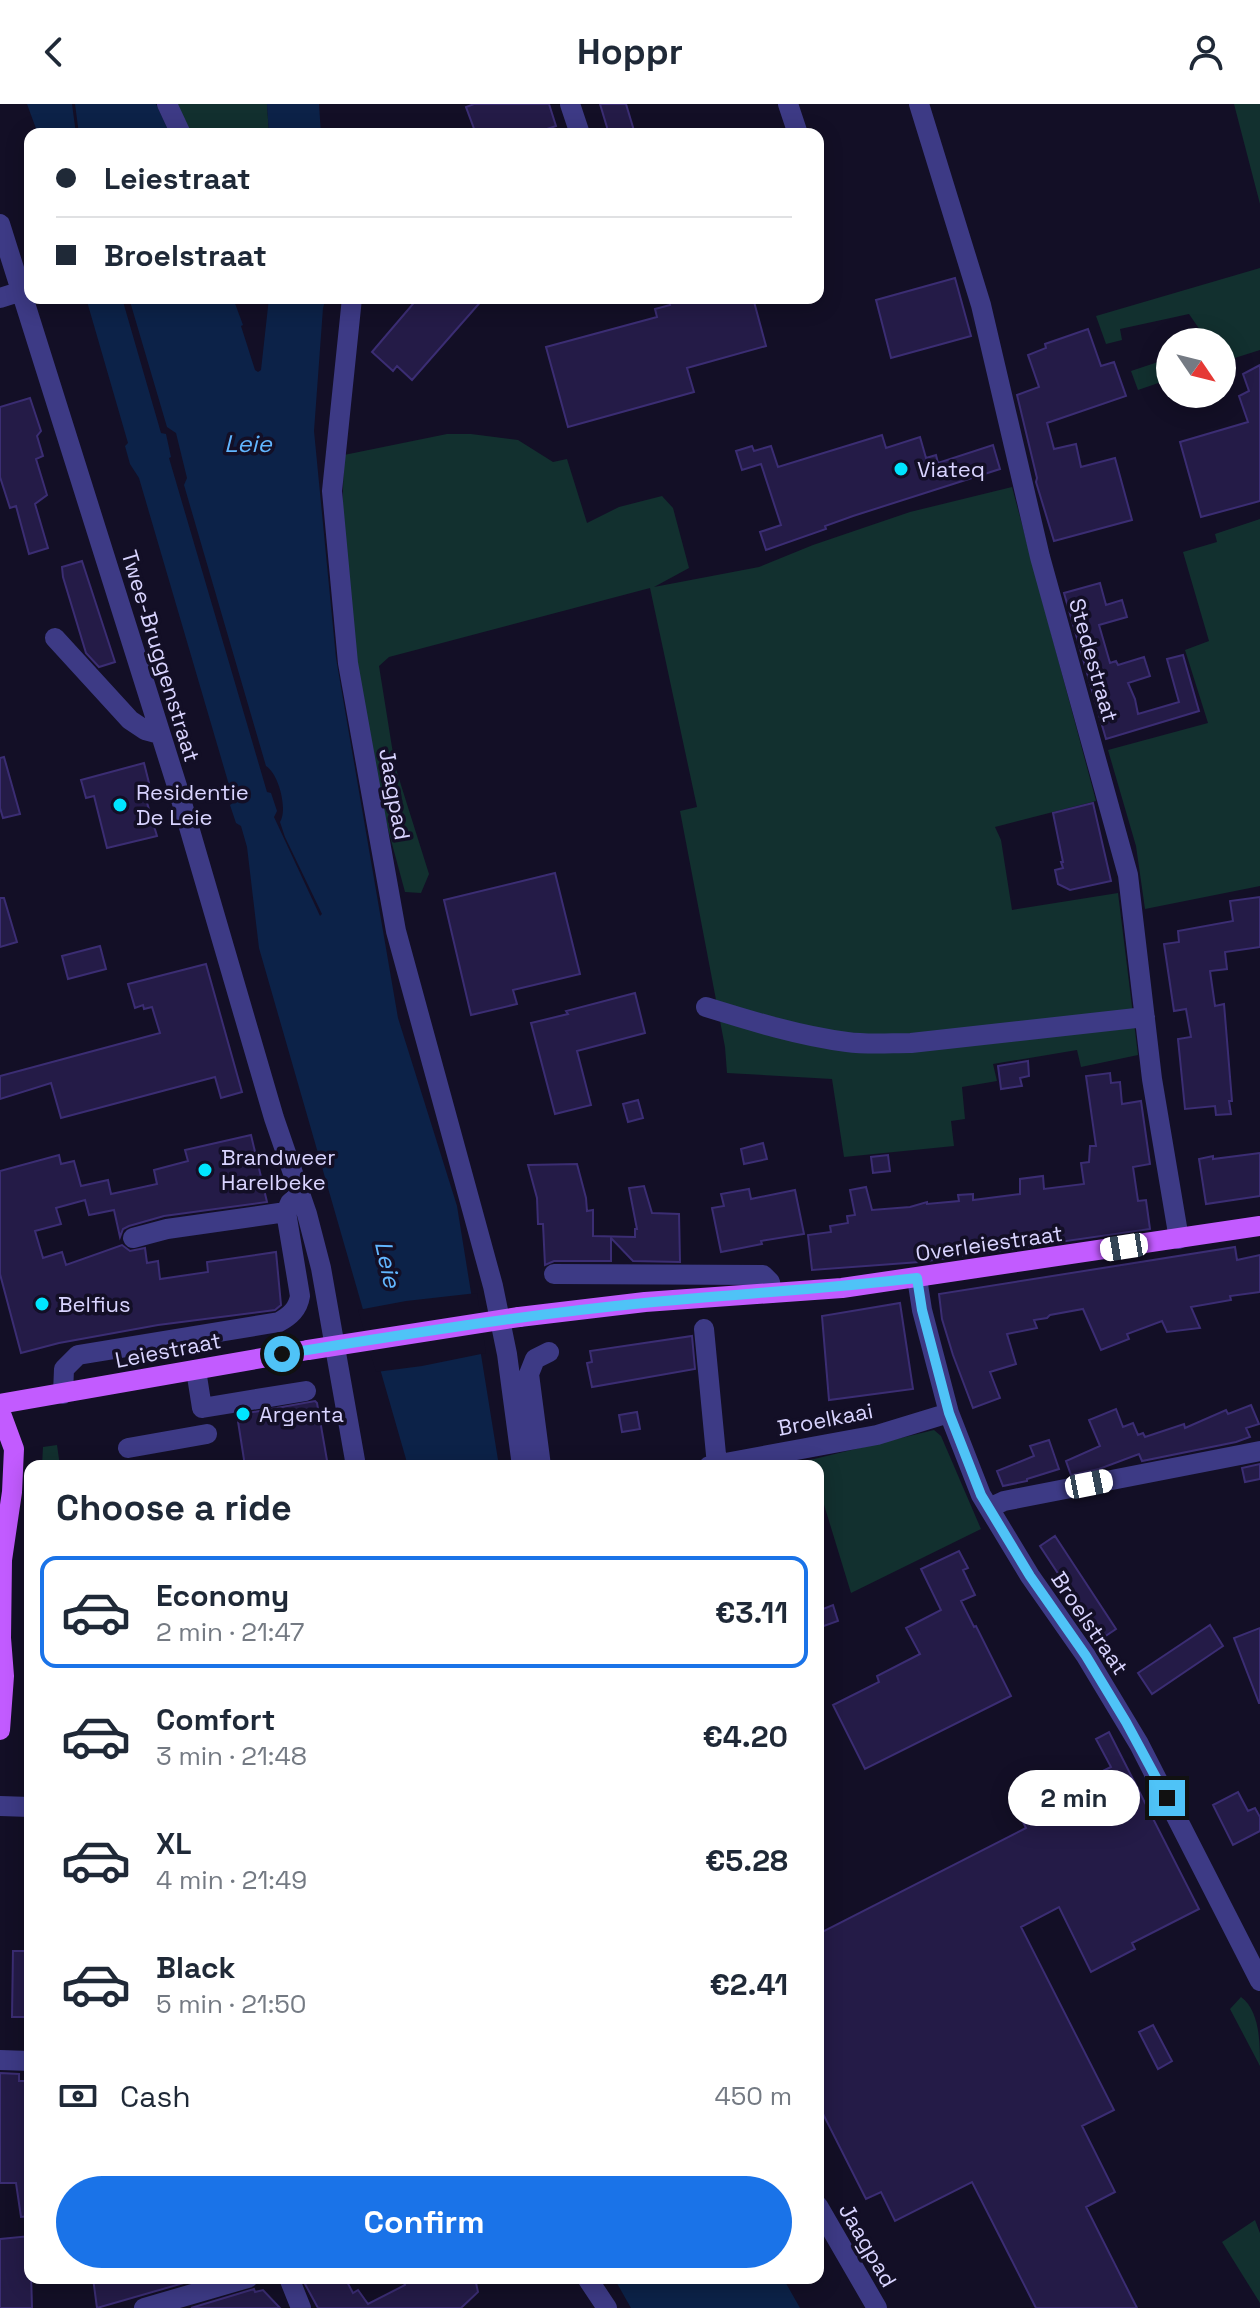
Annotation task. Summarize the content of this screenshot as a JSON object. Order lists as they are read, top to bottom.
{
  "streets": {
    "main road": ["Overleiestraat", "Leiestraat"],
    "street": [
      "Twee-Bruggenstraat",
      "Stedestraat",
      "Jaagpad",
      "Broelkaai",
      "Broelstraat"
    ]
  },
  "crossings": [
    ["Stedestraat", "Overleiestraat"],
    ["Overleiestraat", "Leiestraat"],
    ["Overleiestraat", "Broelstraat"],
    ["Broelkaai", "Broelstraat"]
  ],
  "water": ["Leie"],
  "places": [
    "Viateq",
    "Residentie De Leie",
    "Brandweer Harelbeke",
    "Belfius",
    "Argenta"
  ],
  "north": "bottom right",
  "page": {
    "header": "Hoppr",
    "banner": ["Leiestraat", "Broelstraat"],
    "heading": "Choose a ride",
    "list": [
      {
        "name": "Economy",
        "note": "2 min · 21:47",
        "value": "€3.11"
      },
      {
        "name": "Comfort",
        "note": "3 min · 21:48",
        "value": "€4.20"
      },
      {
        "name": "XL",
        "note": "4 min · 21:49",
        "value": "€5.28"
      },
      {
        "name": "Black",
        "note": "5 min · 21:50",
        "value": "€2.41"
      }
    ],
    "bubble": "2 min",
    "pay": ["Cash", "450 m"],
    "buttons": "Confirm"
  }
}
